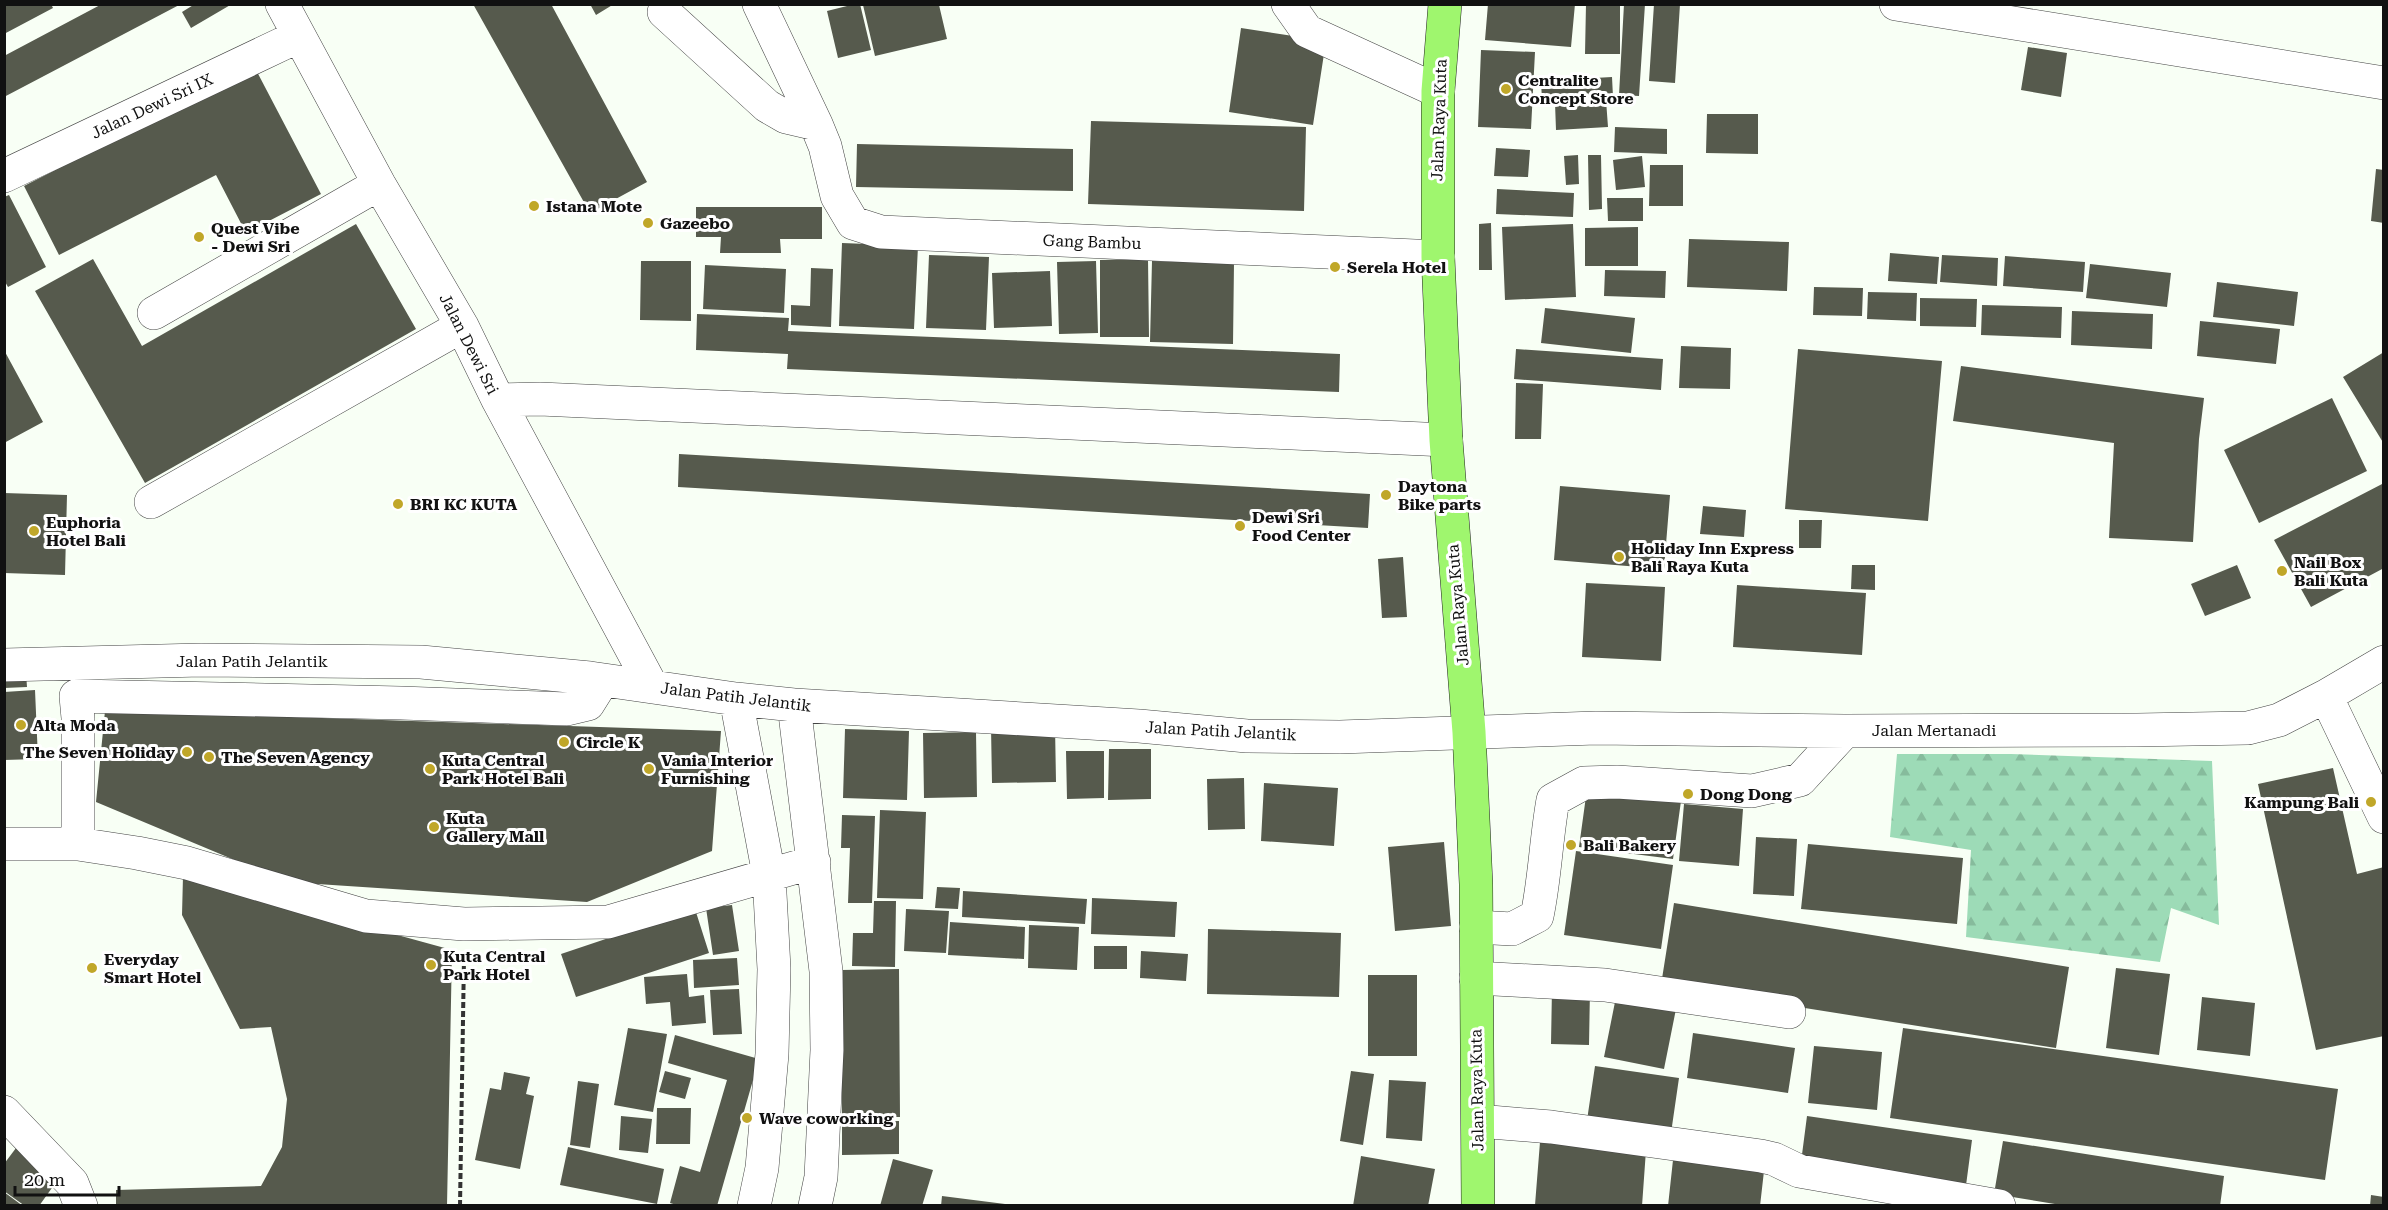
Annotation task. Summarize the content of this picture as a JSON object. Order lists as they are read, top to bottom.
{
  "streets": {
    "main road": ["Jalan Raya Kuta"],
    "street": [
      "Jalan Dewi Sri IX",
      "Gang Bambu",
      "Jalan Dewi Sri",
      "Jalan Patih Jelantik",
      "Jalan Mertanadi"
    ]
  },
  "crossings": [
    ["Jalan Dewi Sri IX", "Jalan Dewi Sri"],
    ["Jalan Raya Kuta", "Gang Bambu"],
    ["Jalan Raya Kuta", "Jalan Patih Jelantik"],
    ["Jalan Raya Kuta", "Jalan Mertanadi"],
    ["Jalan Dewi Sri", "Jalan Patih Jelantik"],
    ["Jalan Patih Jelantik", "Jalan Mertanadi"]
  ],
  "places": [
    "Centralite Concept Store",
    "Istana Mote",
    "Gazeebo",
    "Quest Vibe - Dewi Sri",
    "Serela Hotel",
    "Daytona Bike parts",
    "BRI KC KUTA",
    "Dewi Sri Food Center",
    "Euphoria Hotel Bali",
    "Holiday Inn Express Bali Raya Kuta",
    "Nail Box Bali Kuta",
    "Alta Moda",
    "Circle K",
    "The Seven Holiday",
    "The Seven Agency",
    "Kuta Central Park Hotel Bali",
    "Vania Interior Furnishing",
    "Dong Dong",
    "Kampung Bali",
    "Kuta Gallery Mall",
    "Bali Bakery",
    "Kuta Central Park Hotel",
    "Everyday Smart Hotel",
    "Wave coworking"
  ],
  "scale_bar": "20 m"
}
